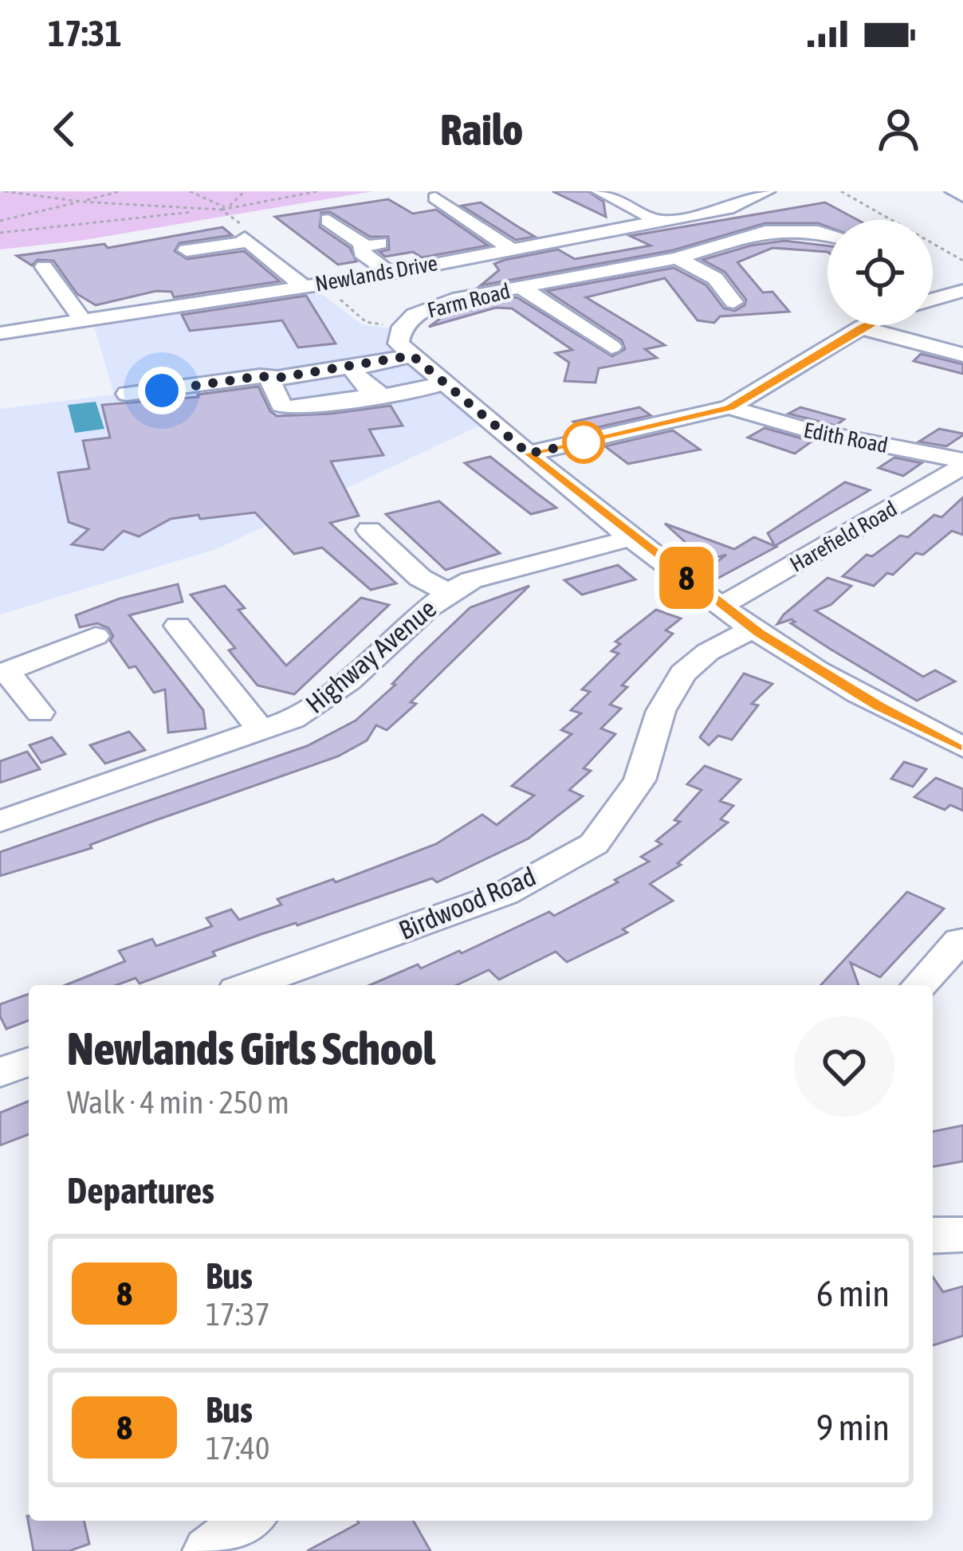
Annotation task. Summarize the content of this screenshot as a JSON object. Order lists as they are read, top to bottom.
{
  "streets": {
    "street": [
      "Newlands Drive",
      "Farm Road",
      "Edith Road",
      "Harefield Road",
      "Highway Avenue",
      "Birdwood Road"
    ]
  },
  "crossings": [
    ["Farm Road", "Harefield Road"],
    ["Farm Road", "Highway Avenue"],
    ["Farm Road", "Birdwood Road"],
    ["Edith Road", "Harefield Road"]
  ],
  "lines": ["bus line 8"],
  "page": {
    "status": "17:31",
    "header": "Railo",
    "on_map": "8",
    "heading": [
      ["Newlands Girls School", "Walk · 4 min · 250 m"],
      "Departures"
    ],
    "list": [
      {
        "mark": "8",
        "name": "Bus",
        "note": "17:37",
        "value": "6 min"
      },
      {
        "mark": "8",
        "name": "Bus",
        "note": "17:40",
        "value": "9 min"
      }
    ]
  }
}
